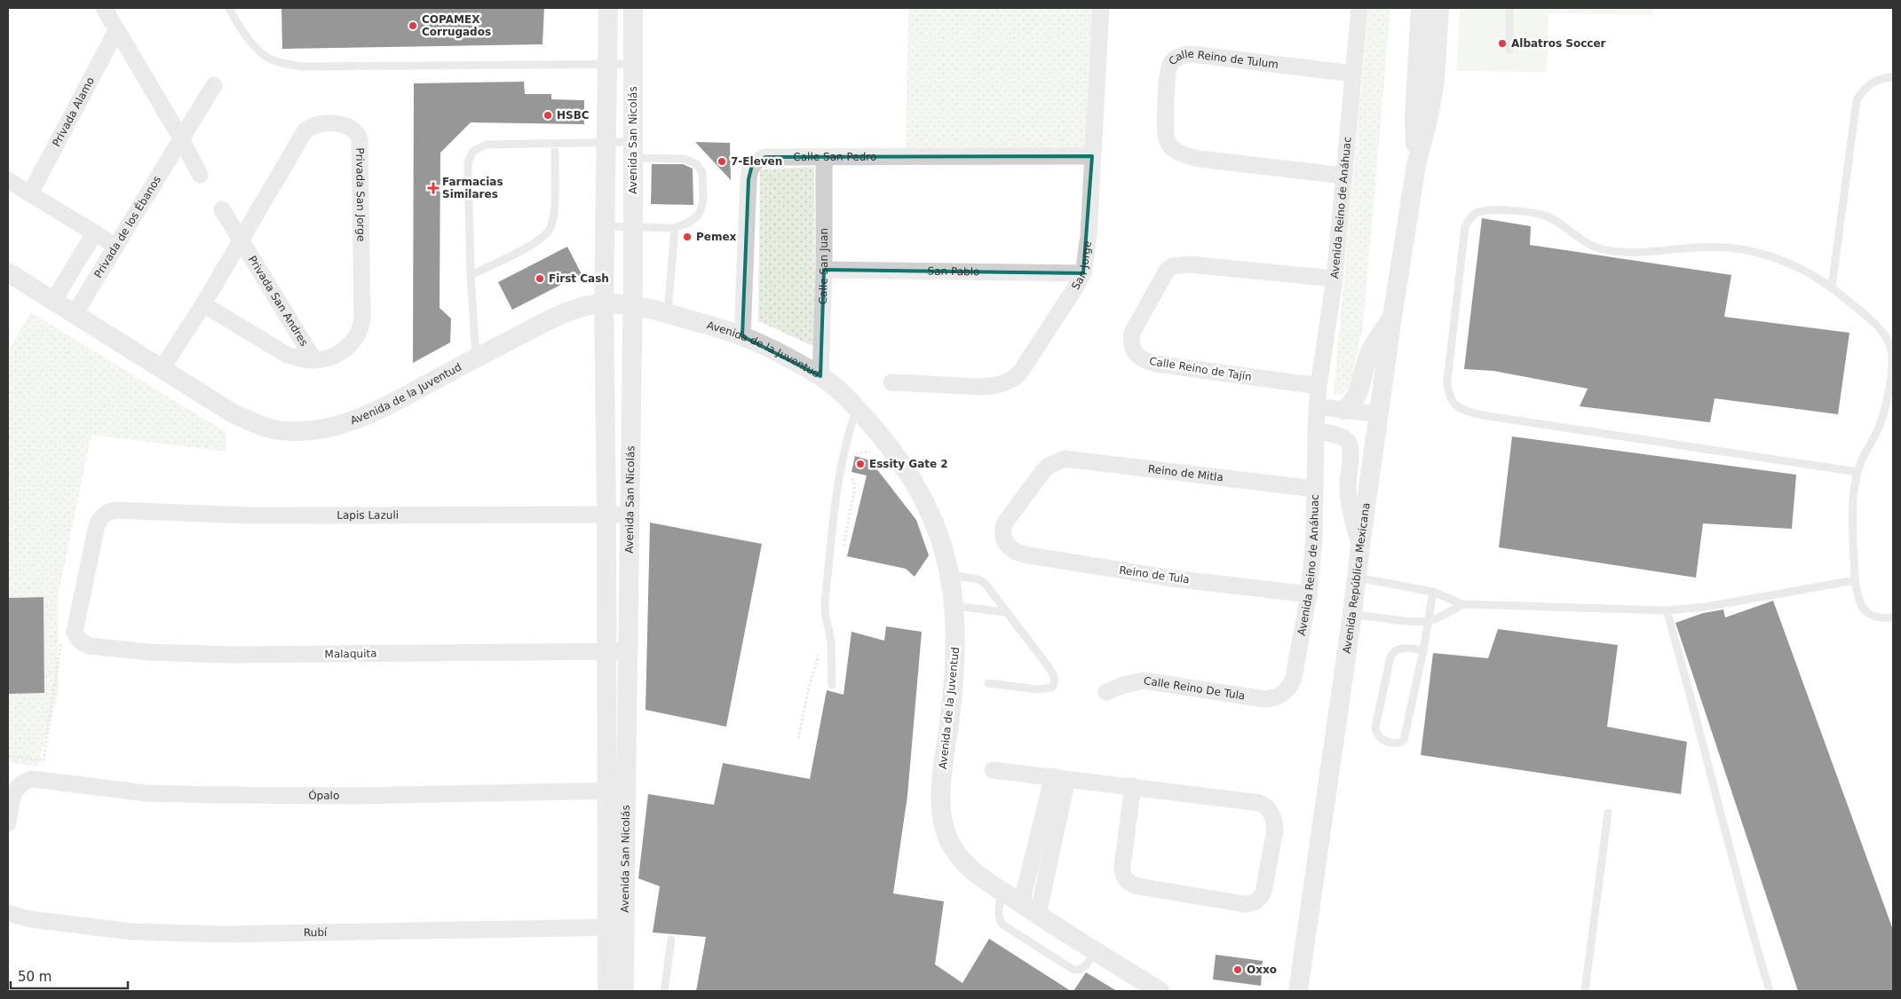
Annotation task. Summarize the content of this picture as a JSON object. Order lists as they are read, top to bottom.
{
  "streets": {
    "street": [
      "Calle Reino de Tulum",
      "Privada Alamo",
      "Avenida San Nicolás",
      "Calle San Pedro",
      "Privada San Jorge",
      "Avenida Reino de Anáhuac",
      "Privada de los Ébanos",
      "San Jorge",
      "Calle San Juan",
      "San Pablo",
      "Privada San Andres",
      "Avenida de la Juventud",
      "Calle Reino de Tajín",
      "Reino de Mitla",
      "Lapis Lazuli",
      "Reino de Tula",
      "Avenida República Mexicana",
      "Malaquita",
      "Calle Reino De Tula",
      "Ópalo",
      "Rubí"
    ]
  },
  "crossings": [
    ["Calle Reino de Tulum", "Avenida Reino de Anáhuac"],
    ["Avenida San Nicolás", "Avenida de la Juventud"],
    ["Avenida San Nicolás", "Lapis Lazuli"],
    ["Avenida San Nicolás", "Malaquita"],
    ["Avenida San Nicolás", "Ópalo"],
    ["Avenida San Nicolás", "Rubí"],
    ["Calle San Pedro", "San Jorge"],
    ["Calle San Pedro", "Calle San Juan"],
    ["Calle San Pedro", "Avenida de la Juventud"],
    ["Privada San Jorge", "Privada San Andres"],
    ["Privada San Jorge", "Avenida de la Juventud"],
    ["Avenida Reino de Anáhuac", "Calle Reino de Tajín"],
    ["Avenida Reino de Anáhuac", "Reino de Mitla"],
    ["Avenida Reino de Anáhuac", "Reino de Tula"],
    ["Avenida Reino de Anáhuac", "Calle Reino De Tula"],
    ["Privada de los Ébanos", "Avenida de la Juventud"],
    ["San Jorge", "San Pablo"],
    ["Calle San Juan", "San Pablo"],
    ["Calle San Juan", "Avenida de la Juventud"],
    ["Reino de Mitla", "Reino de Tula"],
    ["Lapis Lazuli", "Malaquita"]
  ],
  "places": {
    "other": [
      "COPAMEX Corrugados",
      "Albatros Soccer",
      "HSBC",
      "7-Eleven",
      "Pemex",
      "First Cash",
      "Essity Gate 2",
      "Oxxo"
    ],
    "health": ["Farmacias Similares"]
  },
  "scale_bar": "50 m"
}
